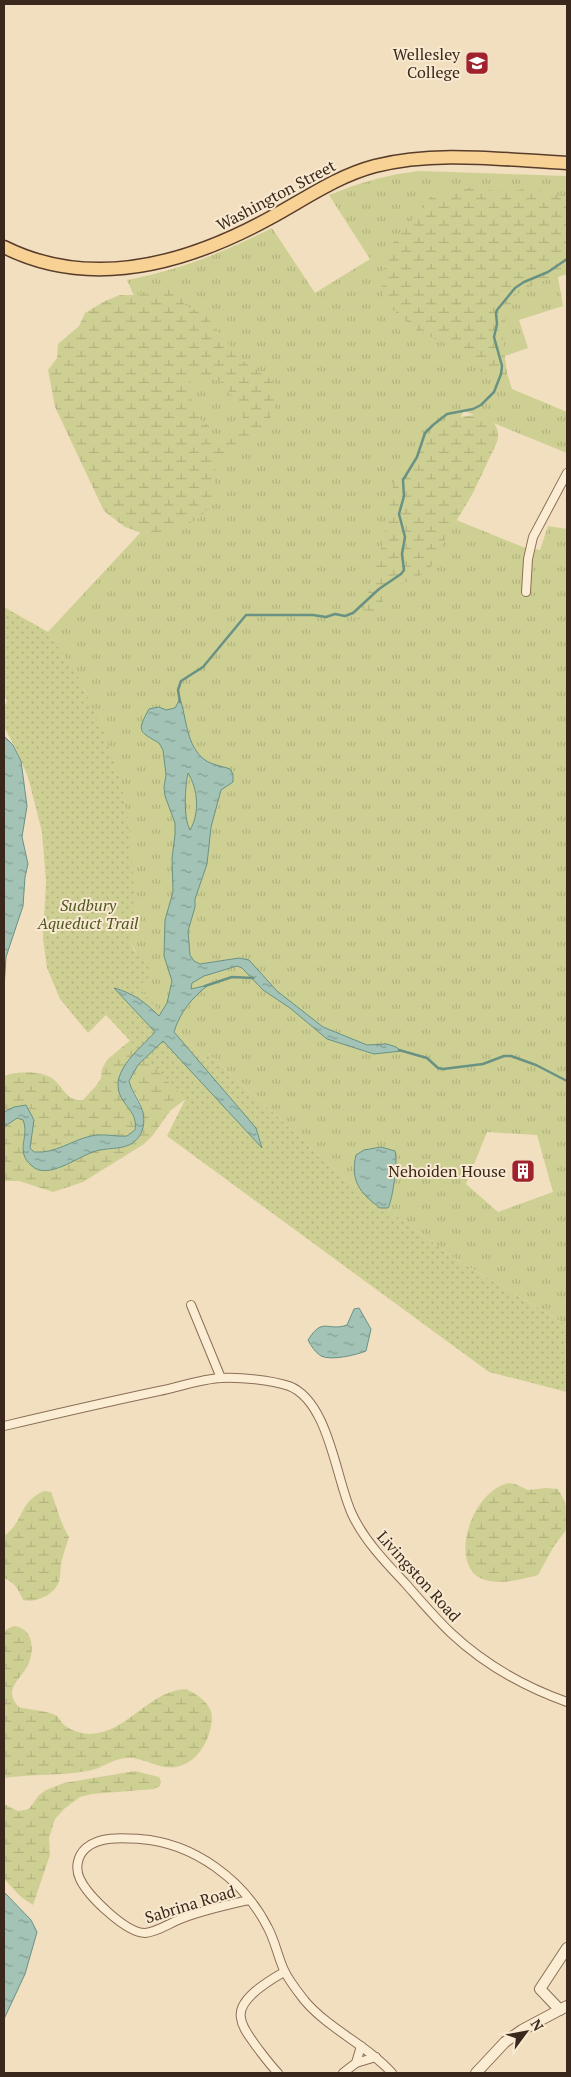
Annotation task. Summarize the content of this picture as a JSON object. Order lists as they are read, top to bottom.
{
  "streets": {
    "main road": ["Washington Street"],
    "street": ["Livingston Road", "Sabrina Road"]
  },
  "parks": ["Sudbury Aqueduct Trail"],
  "places": {
    "school or university": ["Wellesley College"],
    "building": ["Nehoiden House"]
  },
  "north": "top right"
}
